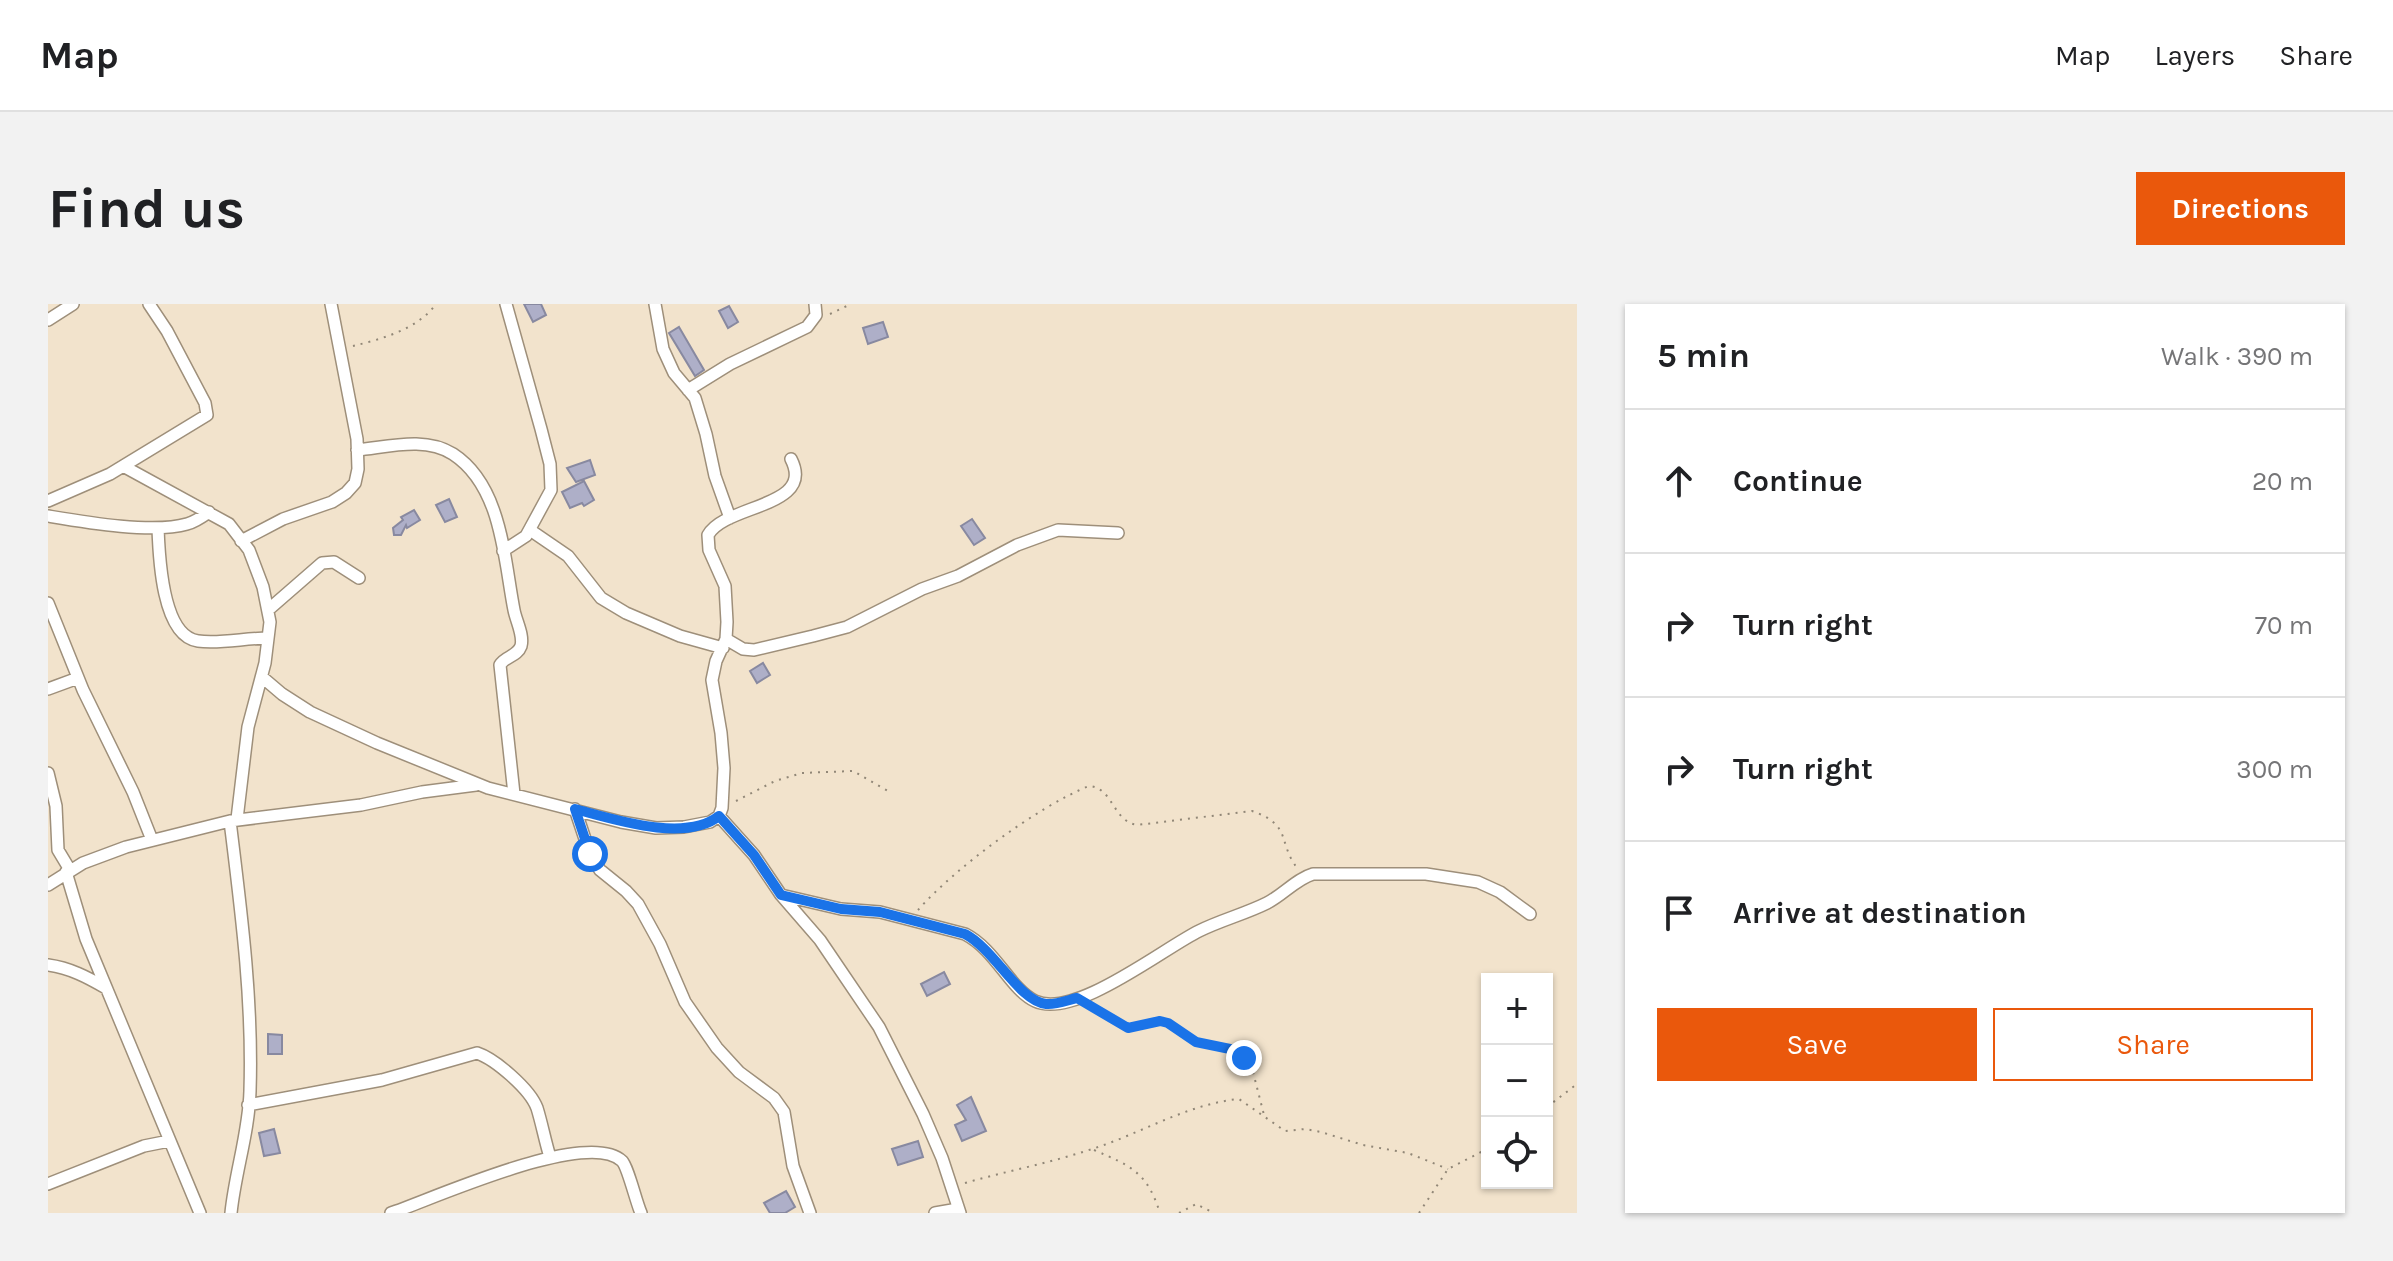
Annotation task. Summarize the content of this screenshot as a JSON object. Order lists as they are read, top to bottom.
{
  "page": {
    "header": "Map",
    "nav": ["Map", "Layers", "Share"],
    "buttons": [
      "Directions",
      ["Save", "Share"]
    ],
    "title": "Find us",
    "heading": ["5 min", "Walk · 390 m"],
    "list": [
      ["Continue", "20 m"],
      ["Turn right", "70 m"],
      ["Turn right", "300 m"],
      "Arrive at destination"
    ],
    "map_buttons": ["+", "−"]
  }
}
